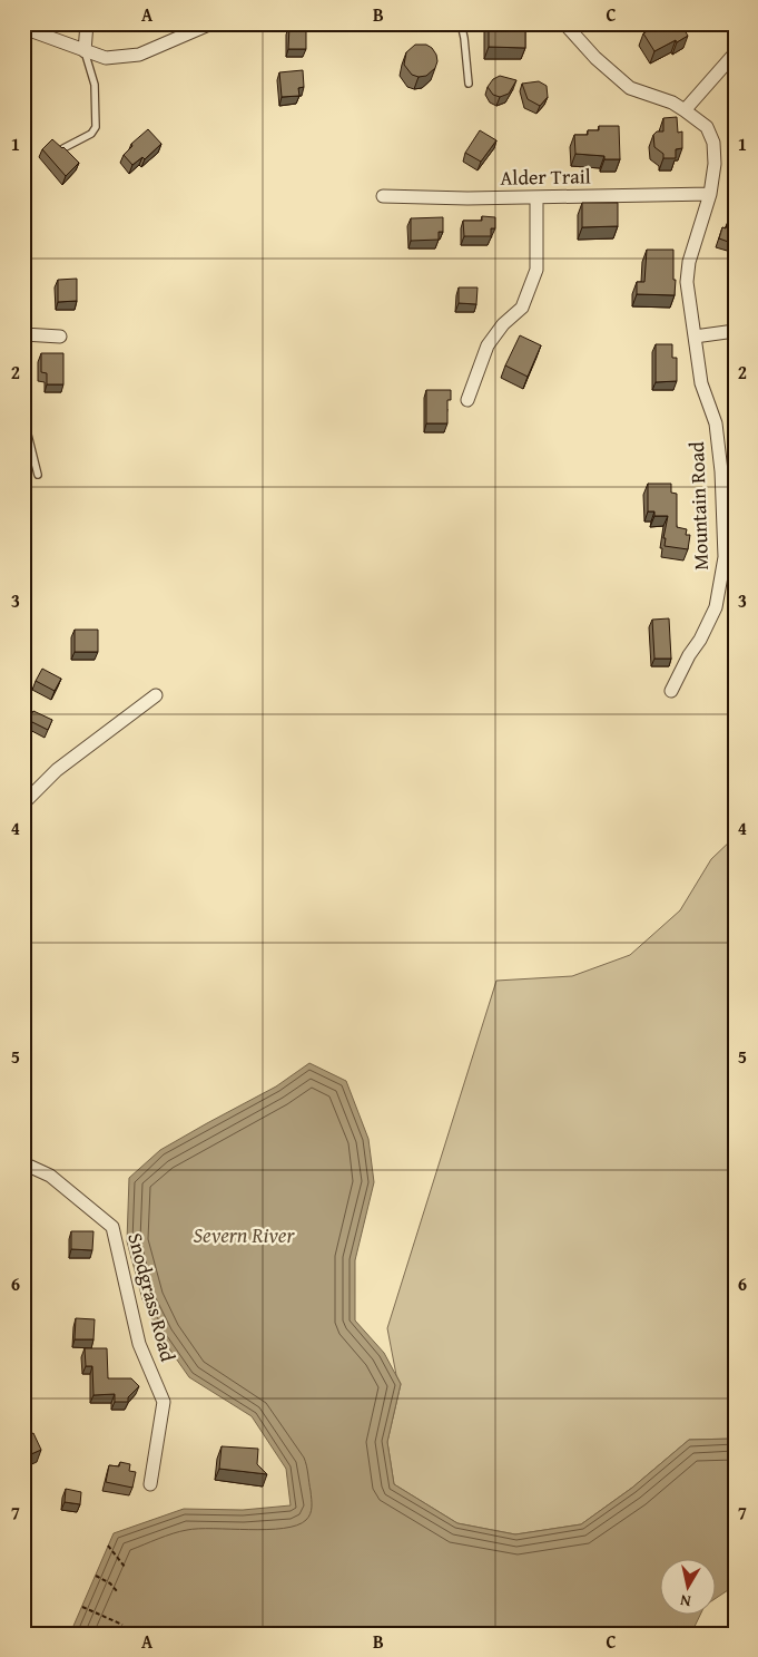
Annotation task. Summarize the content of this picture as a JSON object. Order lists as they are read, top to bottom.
{
  "streets": {
    "street": ["Alder Trail", "Mountain Road", "Snodgrass Road"]
  },
  "crossings": [
    ["Alder Trail", "Mountain Road"]
  ],
  "water": ["Severn River"],
  "north": "bottom",
  "grid": {
    "columns": ["A", "B", "C"],
    "rows": [
      "1",
      "2",
      "3",
      "4",
      "5",
      "6",
      "7"
    ]
  }
}
